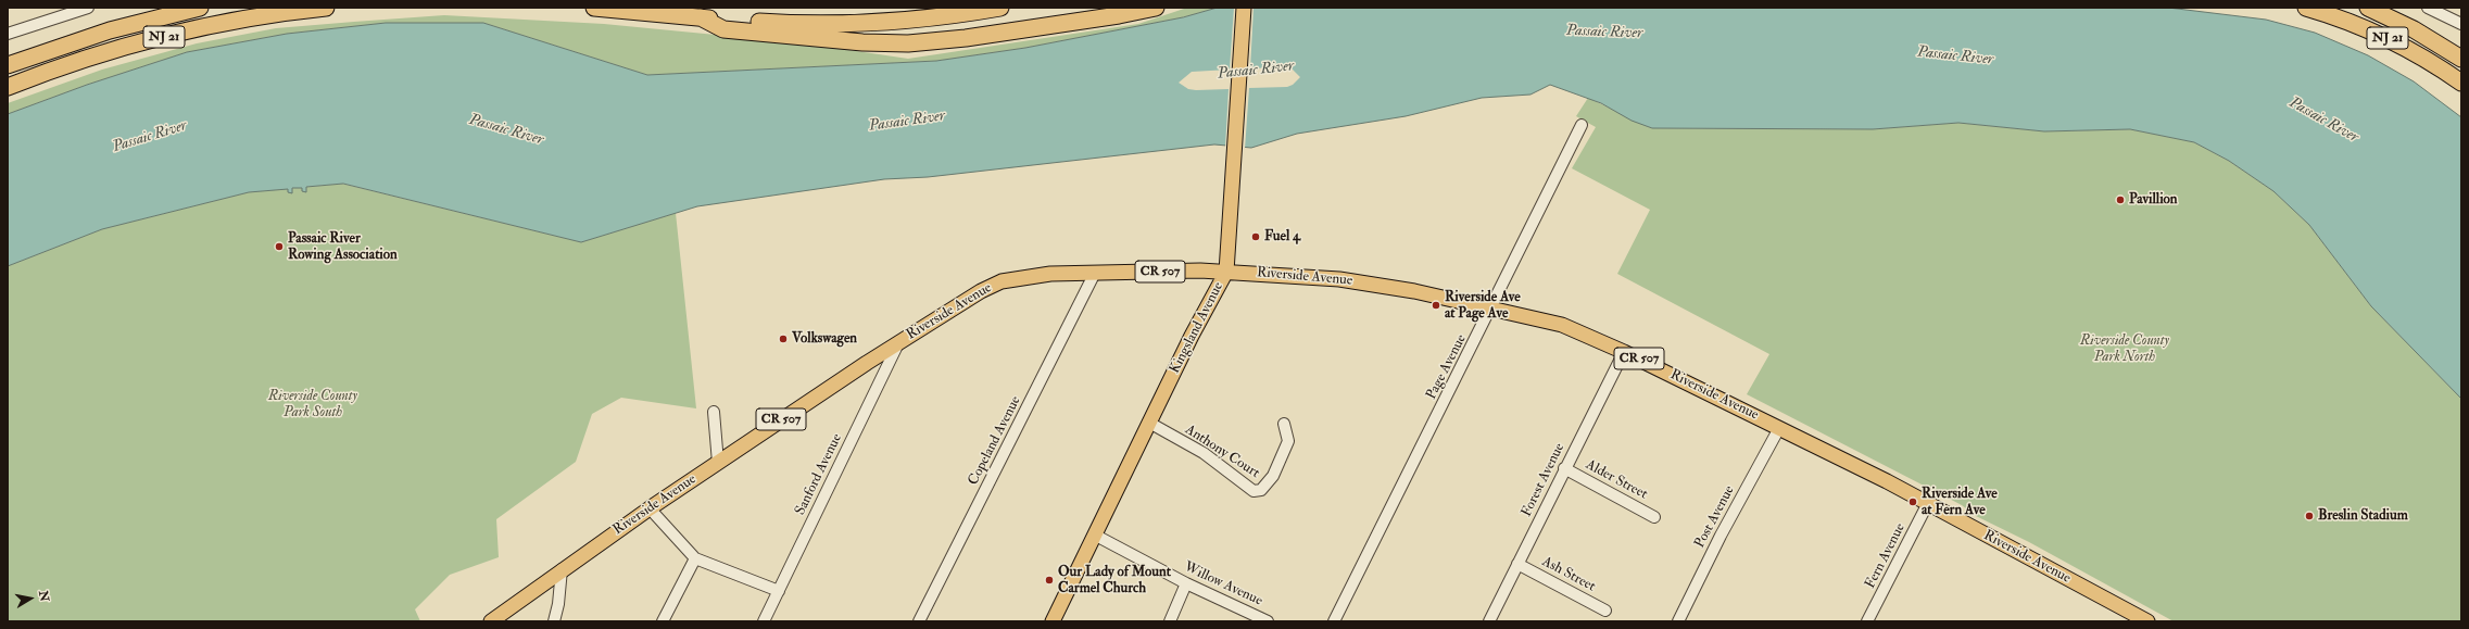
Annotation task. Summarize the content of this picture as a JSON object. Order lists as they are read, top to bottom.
{
  "streets": {
    "highway": ["NJ 21"],
    "main road": ["CR 507", "Riverside Avenue", "Kingsland Avenue"],
    "street": [
      "Page Avenue",
      "Copeland Avenue",
      "Anthony Court",
      "Sanford Avenue",
      "Forest Avenue",
      "Alder Street",
      "Post Avenue",
      "Fern Avenue",
      "Ash Street",
      "Willow Avenue"
    ]
  },
  "crossings": [
    ["Riverside Avenue", "Kingsland Avenue"],
    ["Riverside Avenue", "Page Avenue"],
    ["Riverside Avenue", "Copeland Avenue"],
    ["Riverside Avenue", "Sanford Avenue"],
    ["Riverside Avenue", "Forest Avenue"],
    ["Riverside Avenue", "Post Avenue"],
    ["Riverside Avenue", "Fern Avenue"],
    ["Kingsland Avenue", "Anthony Court"],
    ["Kingsland Avenue", "Willow Avenue"],
    ["Forest Avenue", "Alder Street"],
    ["Forest Avenue", "Ash Street"]
  ],
  "water": ["Passaic River"],
  "parks": ["Riverside County Park North", "Riverside County Park South"],
  "places": [
    "Pavillion",
    "Fuel 4",
    "Passaic River Rowing Association",
    "Riverside Ave at Page Ave",
    "Volkswagen",
    "Riverside Ave at Fern Ave",
    "Breslin Stadium",
    "Our Lady of Mount Carmel Church"
  ],
  "north": "right"
}
